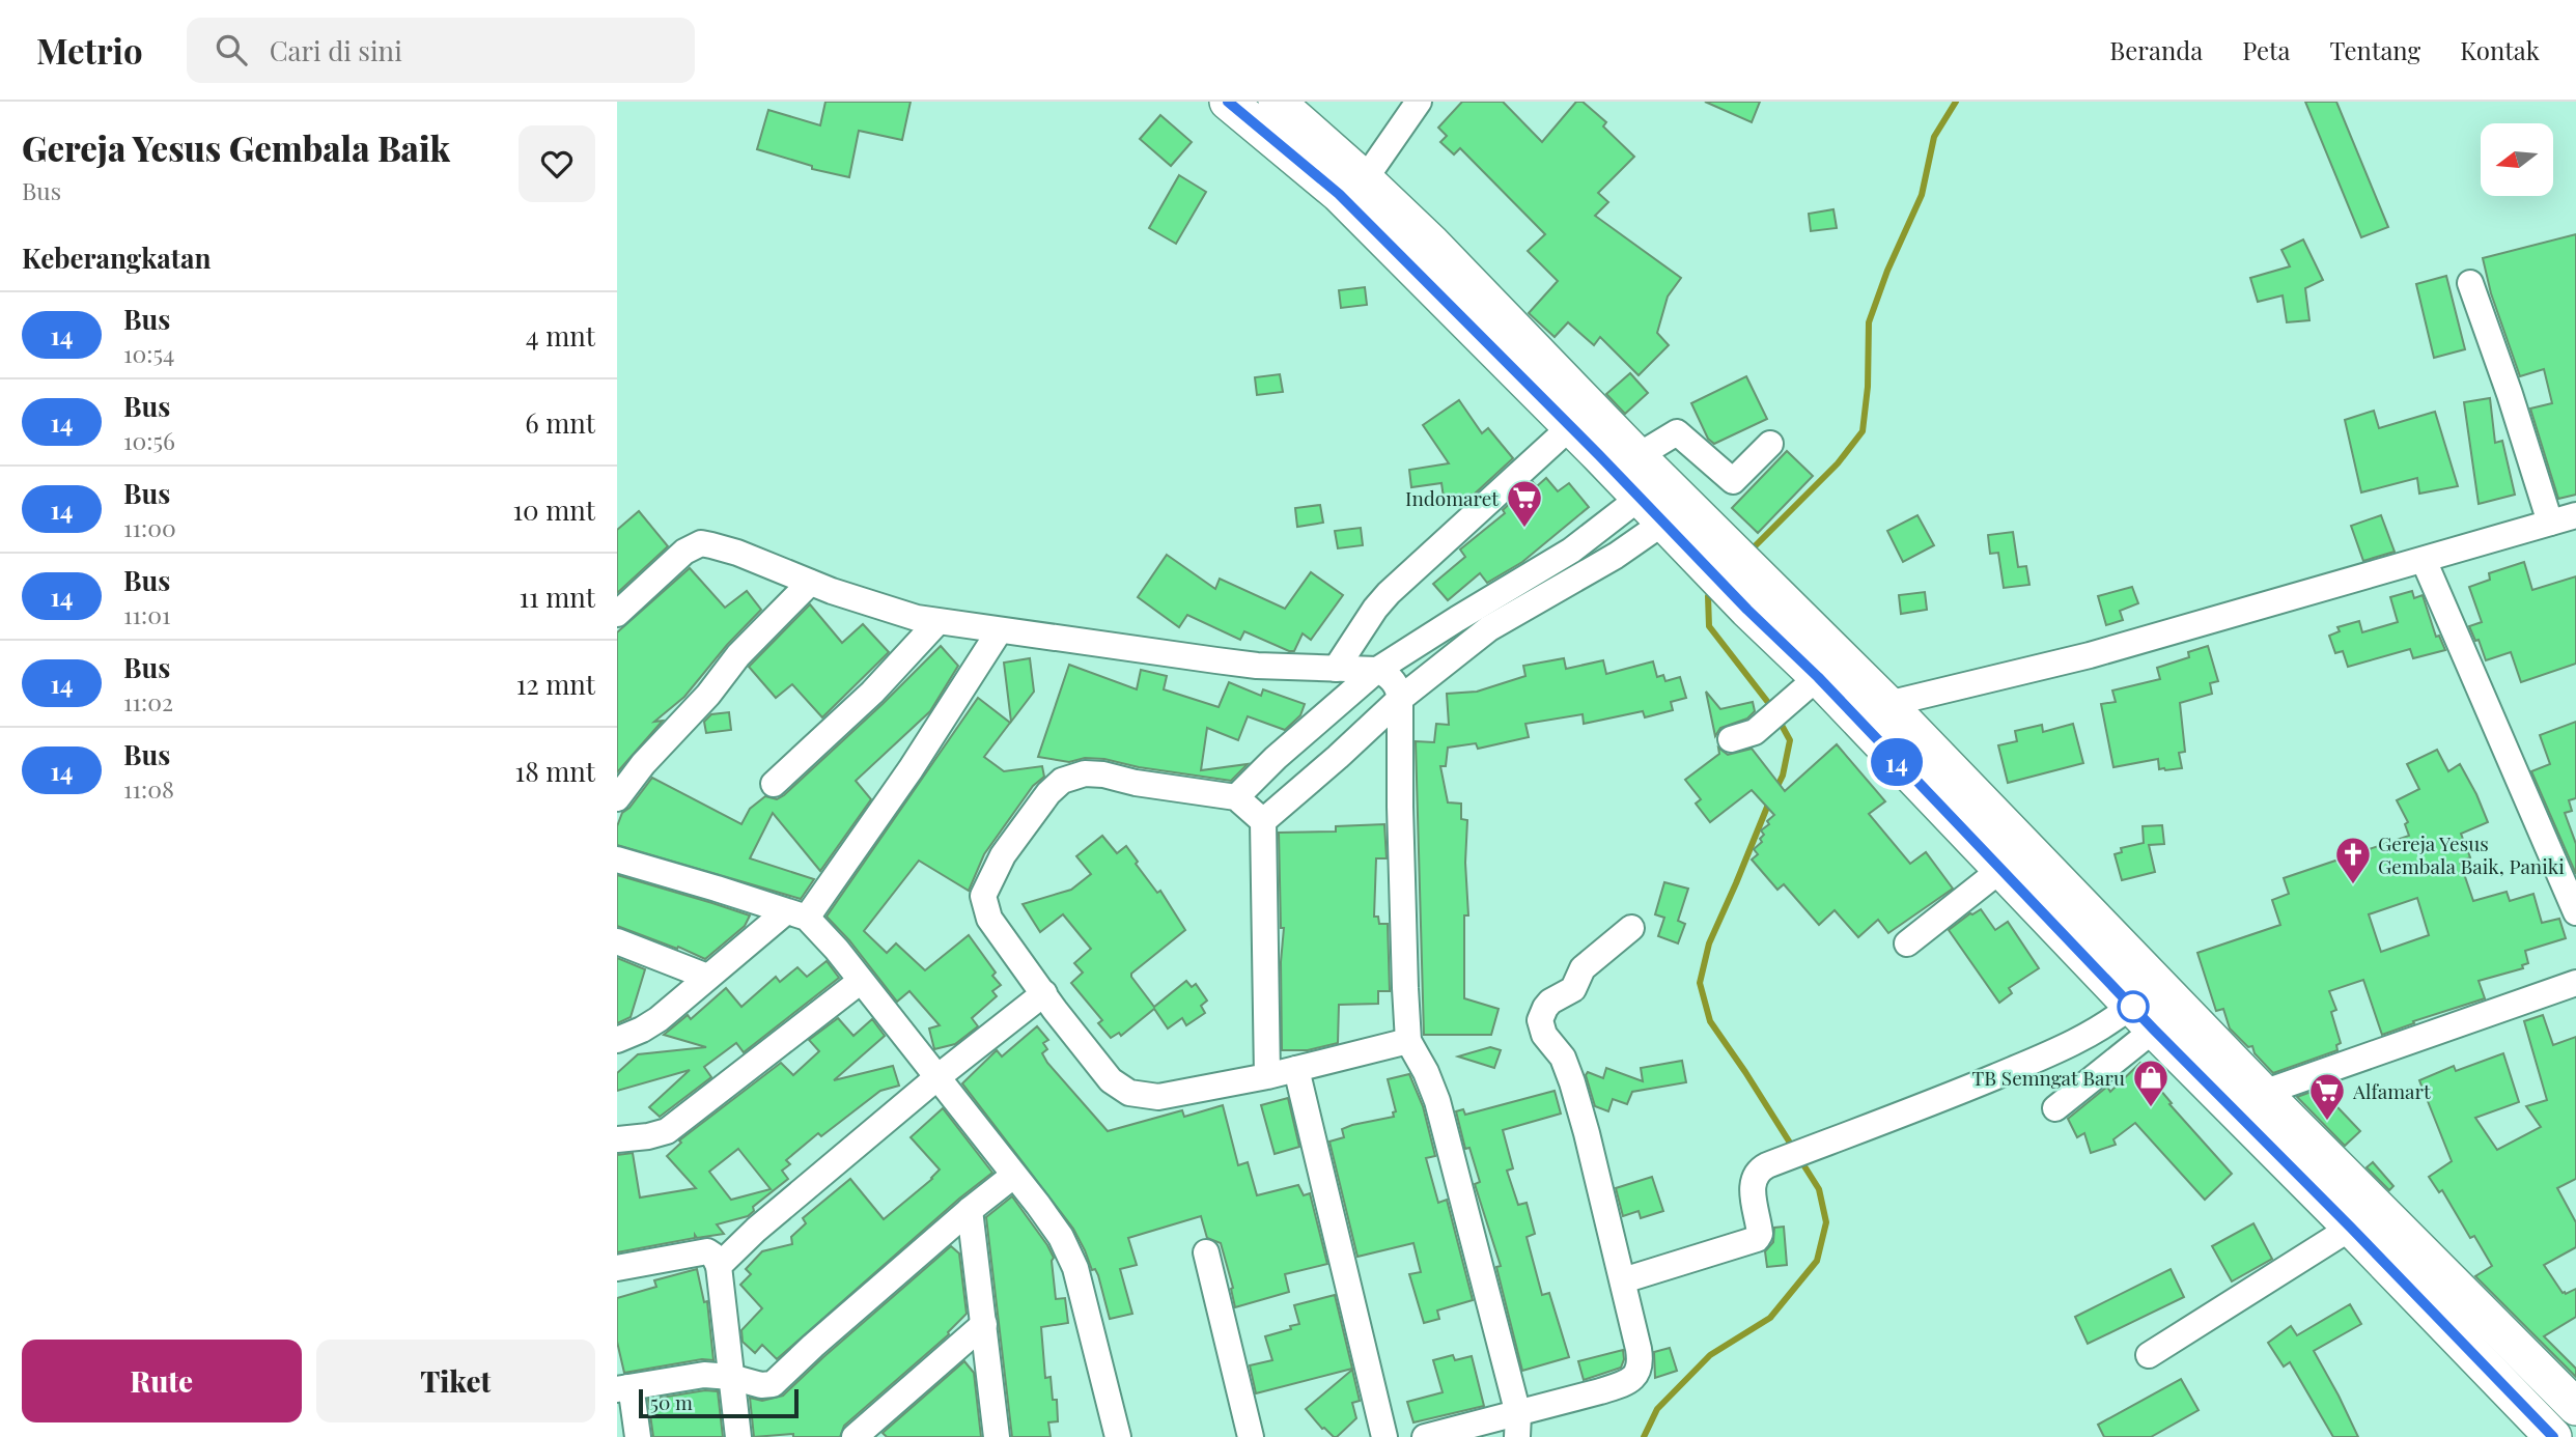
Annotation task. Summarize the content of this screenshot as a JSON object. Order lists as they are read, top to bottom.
{
  "places": {
    "supermarket": ["Indomaret", "Alfamart"],
    "church": ["Gereja Yesus Gembala Baik, Paniki"],
    "shop": ["TB Semngat Baru"]
  },
  "lines": ["bus line 14"],
  "scale_bar": "50 m",
  "north": "left",
  "page": {
    "header": "Metrio",
    "search": "Cari di sini",
    "nav": [
      "Beranda",
      "Peta",
      "Tentang",
      "Kontak"
    ],
    "heading": [
      ["Gereja Yesus Gembala Baik", "Bus"],
      "Keberangkatan"
    ],
    "on_map": "14",
    "list": [
      {
        "mark": "14",
        "name": "Bus",
        "note": "10:54",
        "value": "4 mnt"
      },
      {
        "mark": "14",
        "name": "Bus",
        "note": "10:56",
        "value": "6 mnt"
      },
      {
        "mark": "14",
        "name": "Bus",
        "note": "11:00",
        "value": "10 mnt"
      },
      {
        "mark": "14",
        "name": "Bus",
        "note": "11:01",
        "value": "11 mnt"
      },
      {
        "mark": "14",
        "name": "Bus",
        "note": "11:02",
        "value": "12 mnt"
      },
      {
        "mark": "14",
        "name": "Bus",
        "note": "11:08",
        "value": "18 mnt"
      }
    ],
    "buttons": ["Rute", "Tiket"],
    "scale": "50 m"
  }
}
